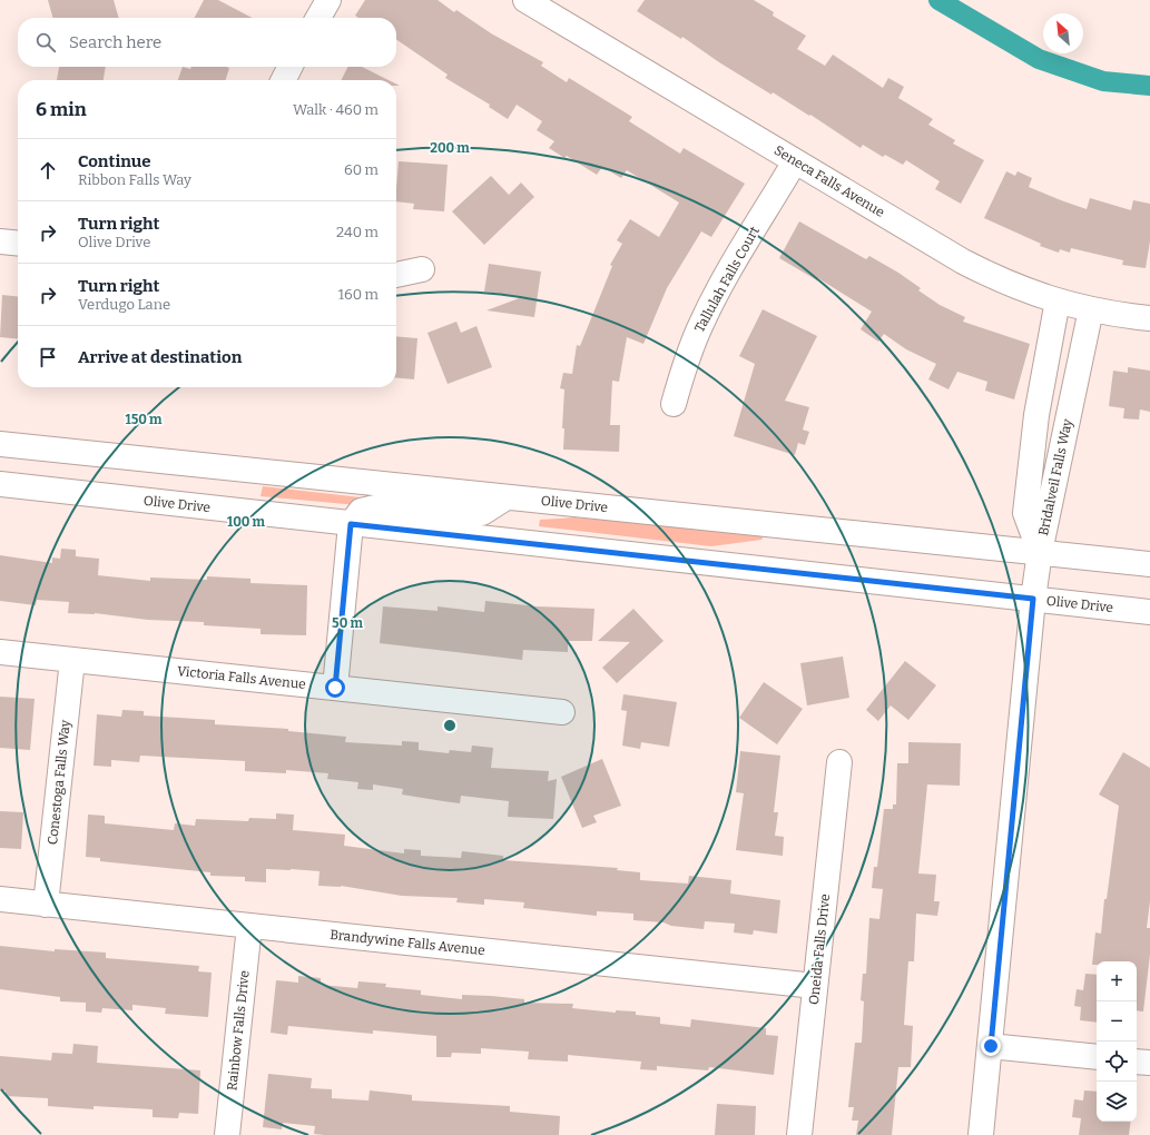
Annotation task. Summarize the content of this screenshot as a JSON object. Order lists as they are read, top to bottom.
{
  "streets": {
    "street": [
      "Seneca Falls Avenue",
      "Tallulah Falls Court",
      "Bridalveil Falls Way",
      "Olive Drive",
      "Victoria Falls Avenue",
      "Conestoga Falls Way",
      "Brandywine Falls Avenue",
      "Oneida Falls Drive",
      "Rainbow Falls Drive"
    ]
  },
  "crossings": [
    ["Seneca Falls Avenue", "Tallulah Falls Court"],
    ["Seneca Falls Avenue", "Bridalveil Falls Way"],
    ["Bridalveil Falls Way", "Olive Drive"],
    ["Victoria Falls Avenue", "Conestoga Falls Way"],
    ["Conestoga Falls Way", "Brandywine Falls Avenue"],
    ["Brandywine Falls Avenue", "Oneida Falls Drive"],
    ["Brandywine Falls Avenue", "Rainbow Falls Drive"]
  ],
  "north": "top left",
  "page": {
    "search": "Search here",
    "heading": ["6 min", "Walk · 460 m"],
    "list": [
      ["Continue", "Ribbon Falls Way", "60 m"],
      ["Turn right", "Olive Drive", "240 m"],
      ["Turn right", "Verdugo Lane", "160 m"],
      "Arrive at destination"
    ],
    "map_buttons": ["+", "−"]
  },
  "rings": [
    "200 m",
    "150 m",
    "100 m",
    "50 m"
  ]
}
